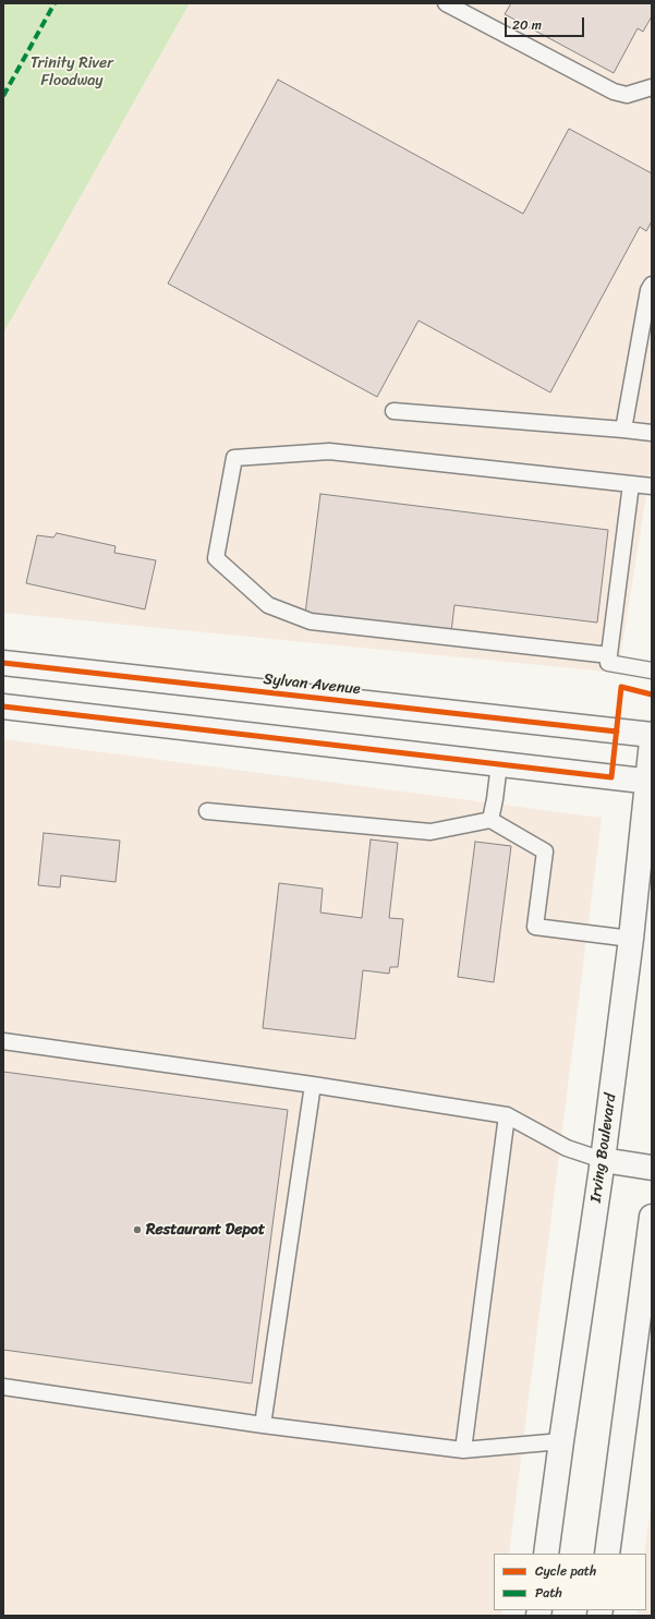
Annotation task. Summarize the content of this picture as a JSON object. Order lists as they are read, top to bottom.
{
  "streets": {
    "main road": ["Sylvan Avenue", "Irving Boulevard"]
  },
  "parks": ["Trinity River Floodway"],
  "places": ["Restaurant Depot"],
  "legend": ["Cycle path", "Path"],
  "scale_bar": "20 m"
}
